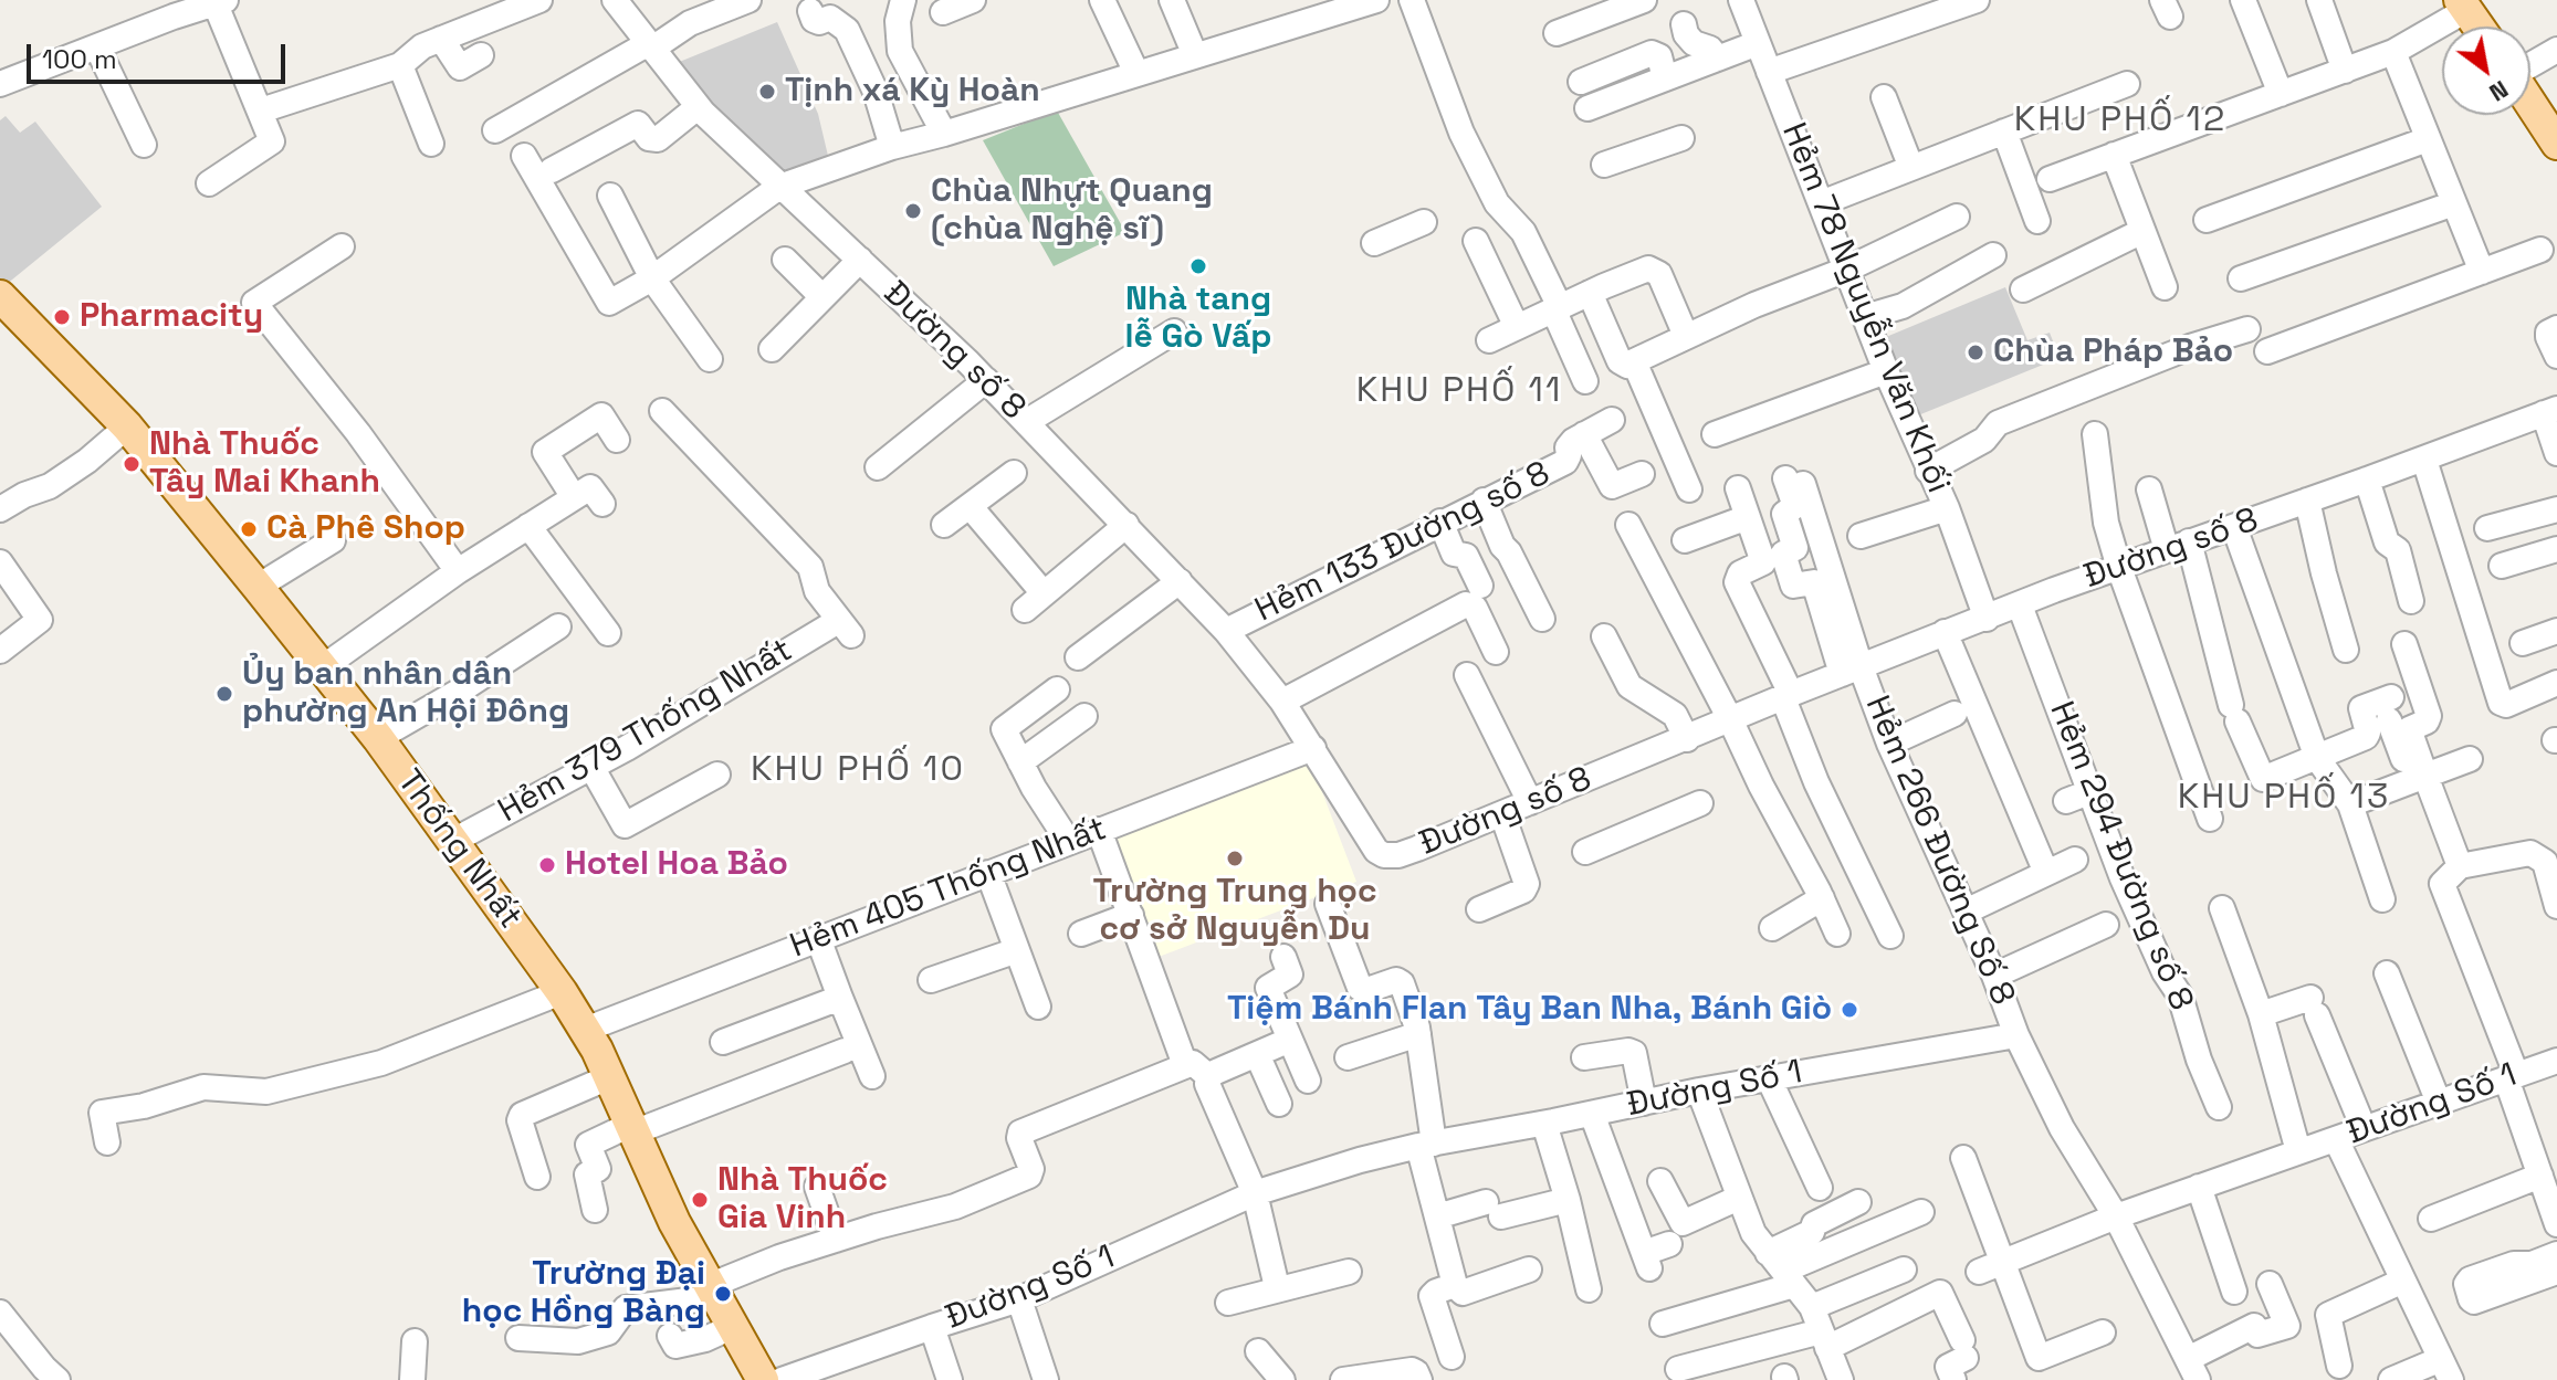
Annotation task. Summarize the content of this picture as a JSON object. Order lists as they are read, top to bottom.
{
  "streets": {
    "main road": ["Thống Nhất"],
    "street": [
      "Hẻm 78 Nguyễn Văn Khối",
      "Đường số 8",
      "Hẻm 133 Đường số 8",
      "Hẻm 379 Thống Nhất",
      "Hẻm 266 Đường Số 8",
      "Hẻm 294 Đường số 8",
      "Hẻm 405 Thống Nhất",
      "Đường Số 1"
    ]
  },
  "crossings": [
    ["Hẻm 78 Nguyễn Văn Khối", "Đường số 8"],
    ["Đường số 8", "Hẻm 133 Đường số 8"],
    ["Đường số 8", "Hẻm 266 Đường Số 8"],
    ["Đường số 8", "Hẻm 294 Đường số 8"],
    ["Đường số 8", "Hẻm 405 Thống Nhất"],
    ["Hẻm 379 Thống Nhất", "Thống Nhất"],
    ["Thống Nhất", "Hẻm 405 Thống Nhất"],
    ["Hẻm 266 Đường Số 8", "Đường Số 1"]
  ],
  "districts": [
    "KHU PHỐ 12",
    "KHU PHỐ 11",
    "KHU PHỐ 10",
    "KHU PHỐ 13"
  ],
  "places": [
    "Tịnh xá Kỳ Hoàn",
    "Chùa Nhựt Quang (chùa Nghệ sĩ)",
    "Nhà tang lễ Gò Vấp",
    "Pharmacity",
    "Chùa Pháp Bảo",
    "Nhà Thuốc Tây Mai Khanh",
    "Cà Phê Shop",
    "Ủy ban nhân dân phường An Hội Đông",
    "Trường Trung học cơ sở Nguyễn Du",
    "Hotel Hoa Bảo",
    "Tiệm Bánh Flan Tây Ban Nha, Bánh Giò",
    "Nhà Thuốc Gia Vinh",
    "Trường Đại học Hồng Bàng"
  ],
  "scale_bar": "100 m",
  "north": "bottom right"
}
